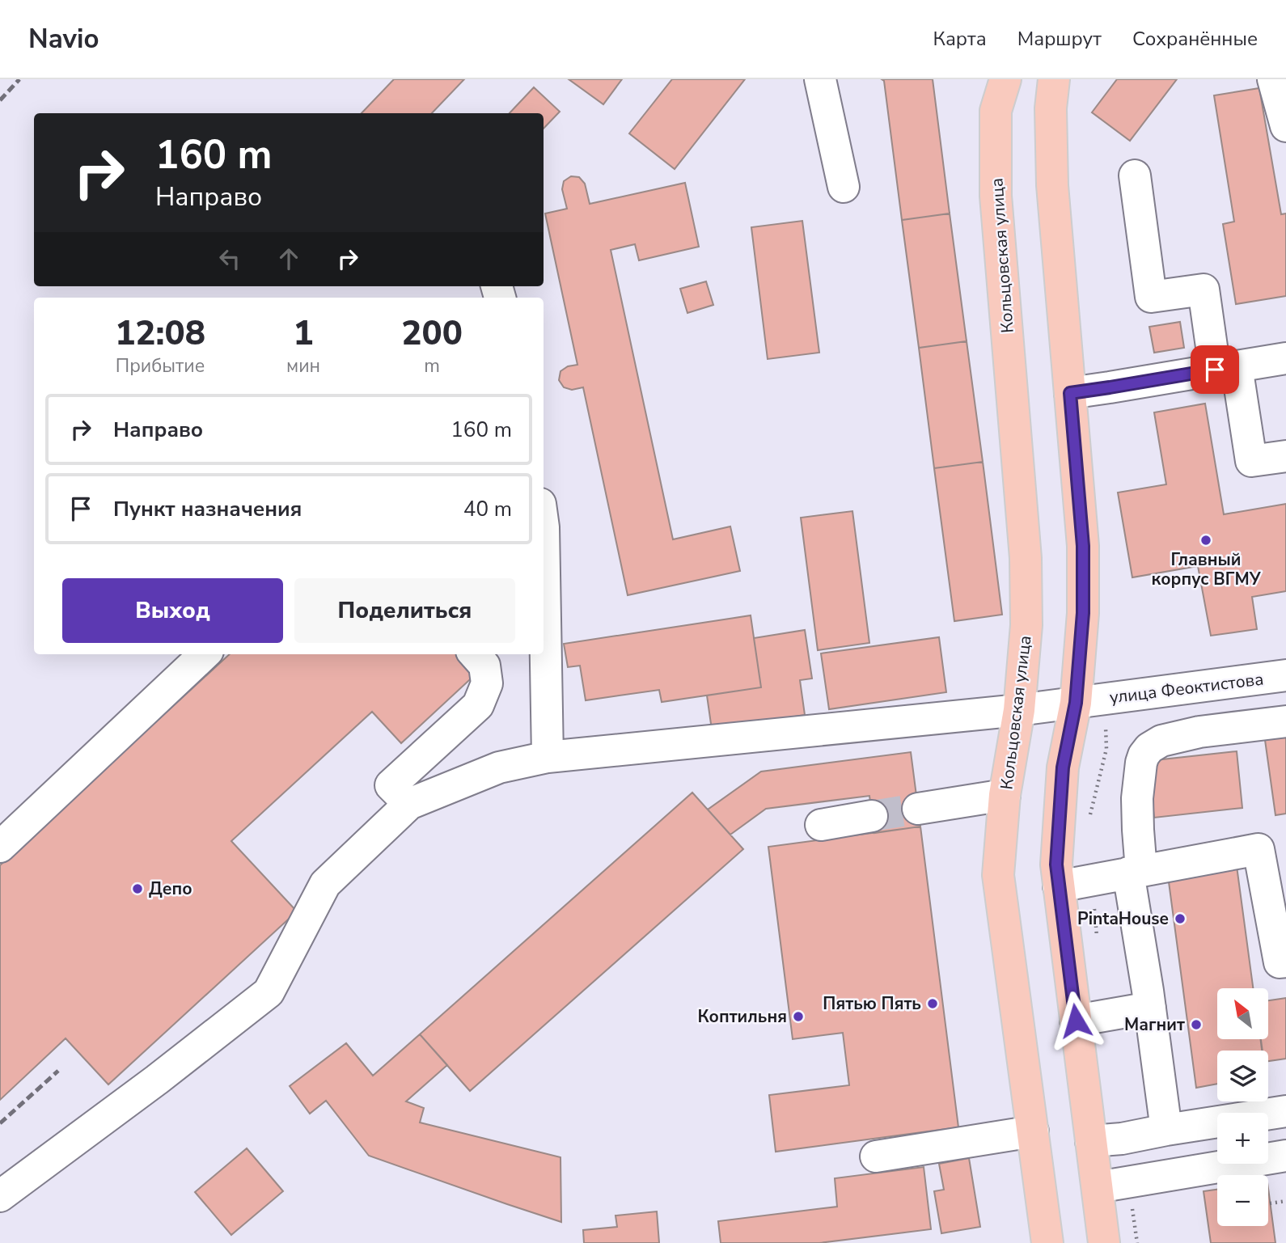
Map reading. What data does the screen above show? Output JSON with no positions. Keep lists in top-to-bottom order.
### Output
{
  "streets": {
    "main road": ["Кольцовская улица"],
    "street": ["улица Феоктистова"]
  },
  "crossings": [
    ["Кольцовская улица", "улица Феоктистова"]
  ],
  "places": [
    "Главный корпус ВГМУ",
    "Депо",
    "PintaHouse",
    "Пятью Пять",
    "Коптильня",
    "Магнит"
  ],
  "north": "top left",
  "page": {
    "header": "Navio",
    "nav": ["Карта", "Маршрут", "Сохранённые"],
    "turn": ["160 m", "Направо"],
    "eta": [
      "12:08",
      "Прибытие",
      "1",
      "мин",
      "200",
      "m"
    ],
    "list": [
      {
        "name": "Направо",
        "value": "160 m"
      },
      {
        "name": "Пункт назначения",
        "value": "40 m"
      }
    ],
    "buttons": ["Выход", "Поделиться"],
    "map_buttons": ["+", "−"]
  }
}
